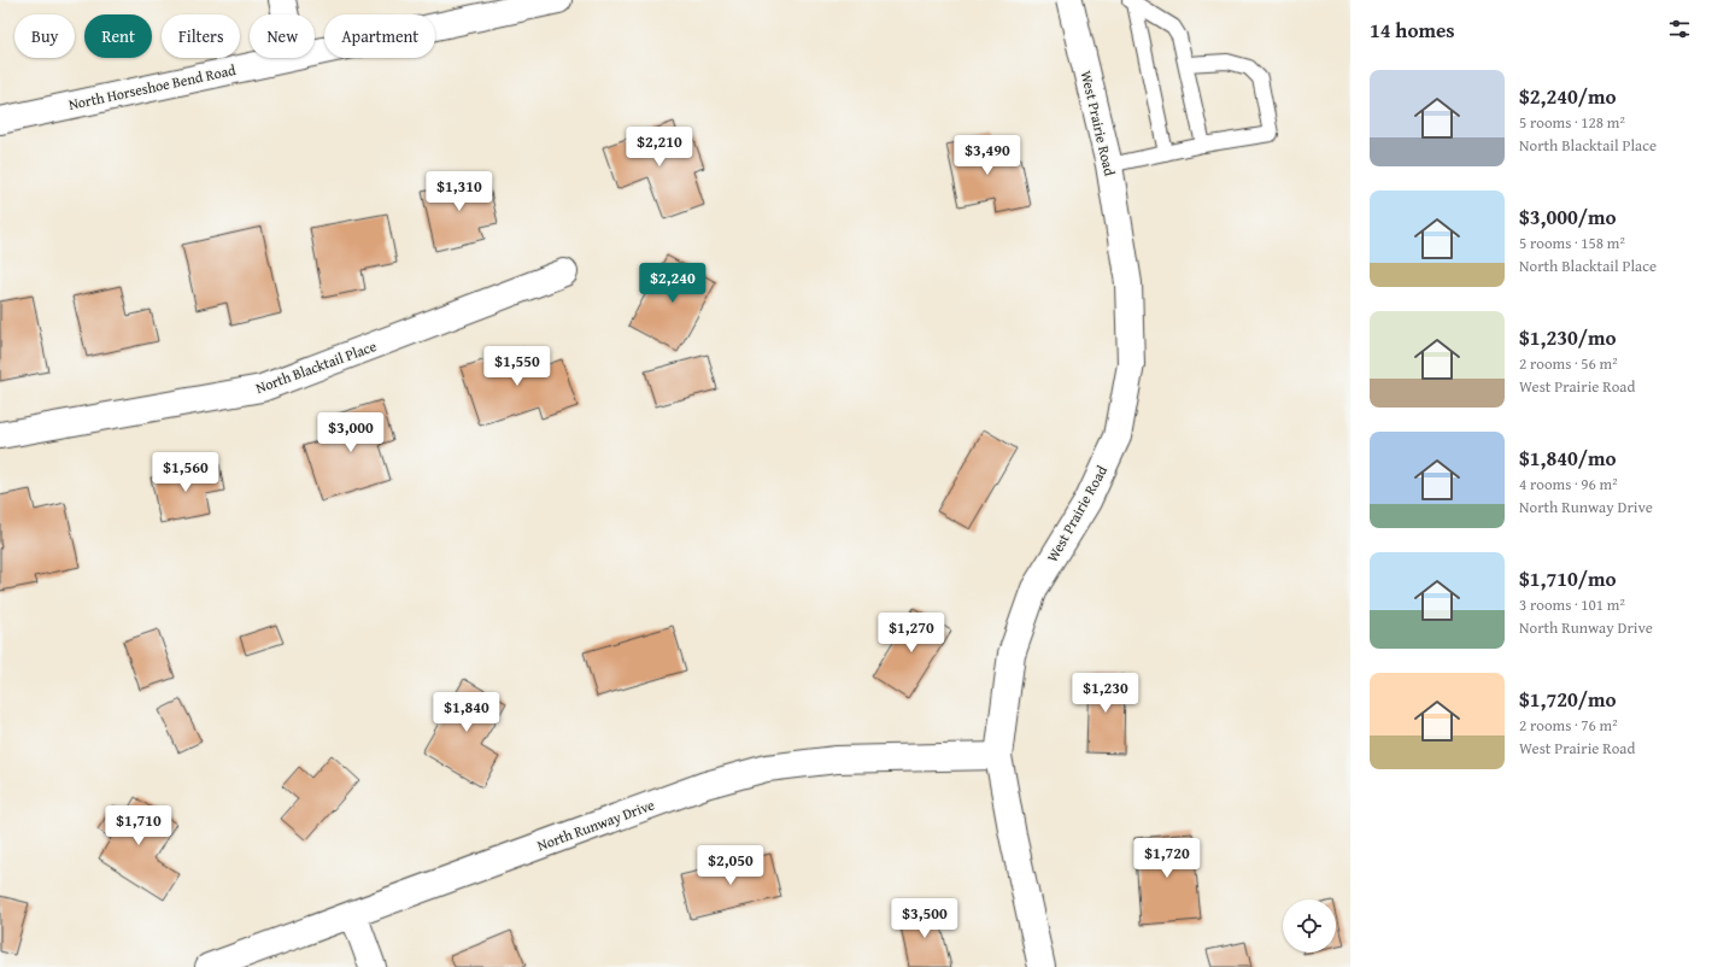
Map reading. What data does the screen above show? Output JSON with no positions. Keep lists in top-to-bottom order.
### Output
{
  "streets": {
    "street": [
      "North Horseshoe Bend Road",
      "West Prairie Road",
      "North Blacktail Place",
      "North Runway Drive"
    ]
  },
  "crossings": [
    ["West Prairie Road", "North Runway Drive"]
  ],
  "page": {
    "heading": "14 homes",
    "chip": [
      "Buy",
      "Rent",
      "Filters",
      "New",
      "Apartment"
    ],
    "list": [
      {
        "name": "$2,240/mo",
        "note": "5 rooms · 128 m² · North Blacktail Place"
      },
      {
        "name": "$3,000/mo",
        "note": "5 rooms · 158 m² · North Blacktail Place"
      },
      {
        "name": "$1,230/mo",
        "note": "2 rooms · 56 m² · West Prairie Road"
      },
      {
        "name": "$1,840/mo",
        "note": "4 rooms · 96 m² · North Runway Drive"
      },
      {
        "name": "$1,710/mo",
        "note": "3 rooms · 101 m² · North Runway Drive"
      },
      {
        "name": "$1,720/mo",
        "note": "2 rooms · 76 m² · West Prairie Road"
      }
    ],
    "price": [
      "$2,210",
      "$3,490",
      "$1,310",
      "$2,240",
      "$1,550",
      "$3,000",
      "$1,560",
      "$1,270",
      "$1,230",
      "$1,840",
      "$1,710",
      "$1,720",
      "$2,050",
      "$3,500"
    ]
  }
}
